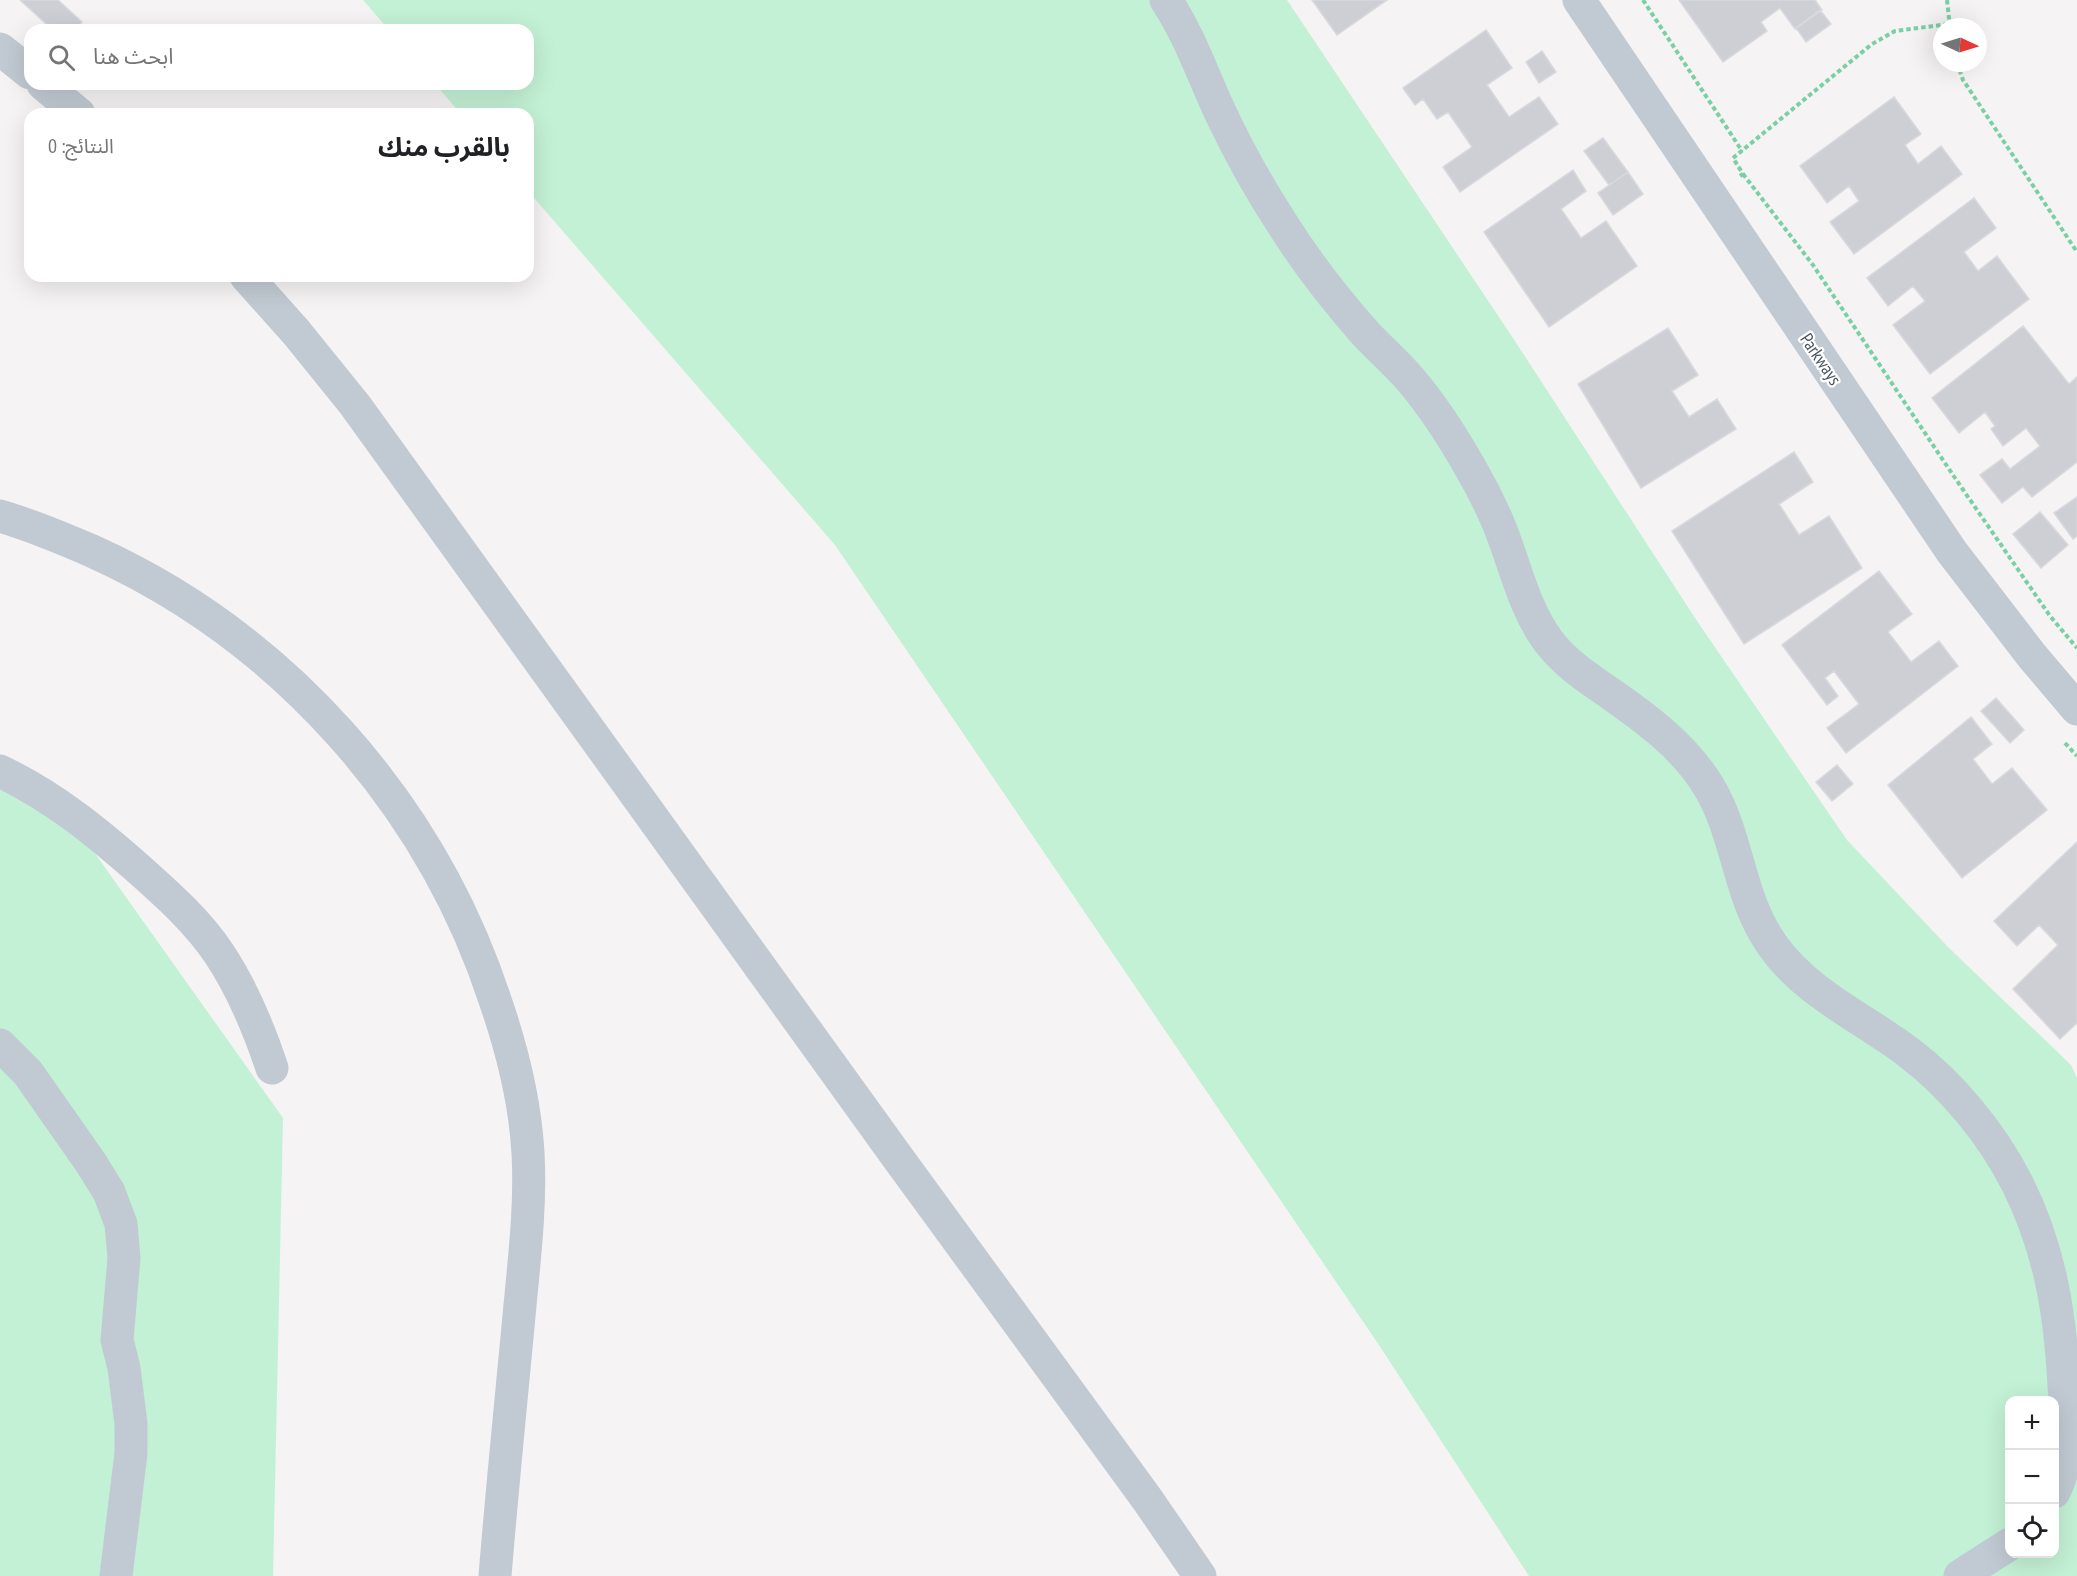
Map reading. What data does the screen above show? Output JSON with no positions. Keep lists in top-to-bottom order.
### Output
{
  "streets": {
    "street": ["Parkways"]
  },
  "north": "right",
  "page": {
    "search": "ابحث هنا",
    "heading": ["بالقرب منك", "النتائج: 0"],
    "map_buttons": ["+", "−"]
  }
}
